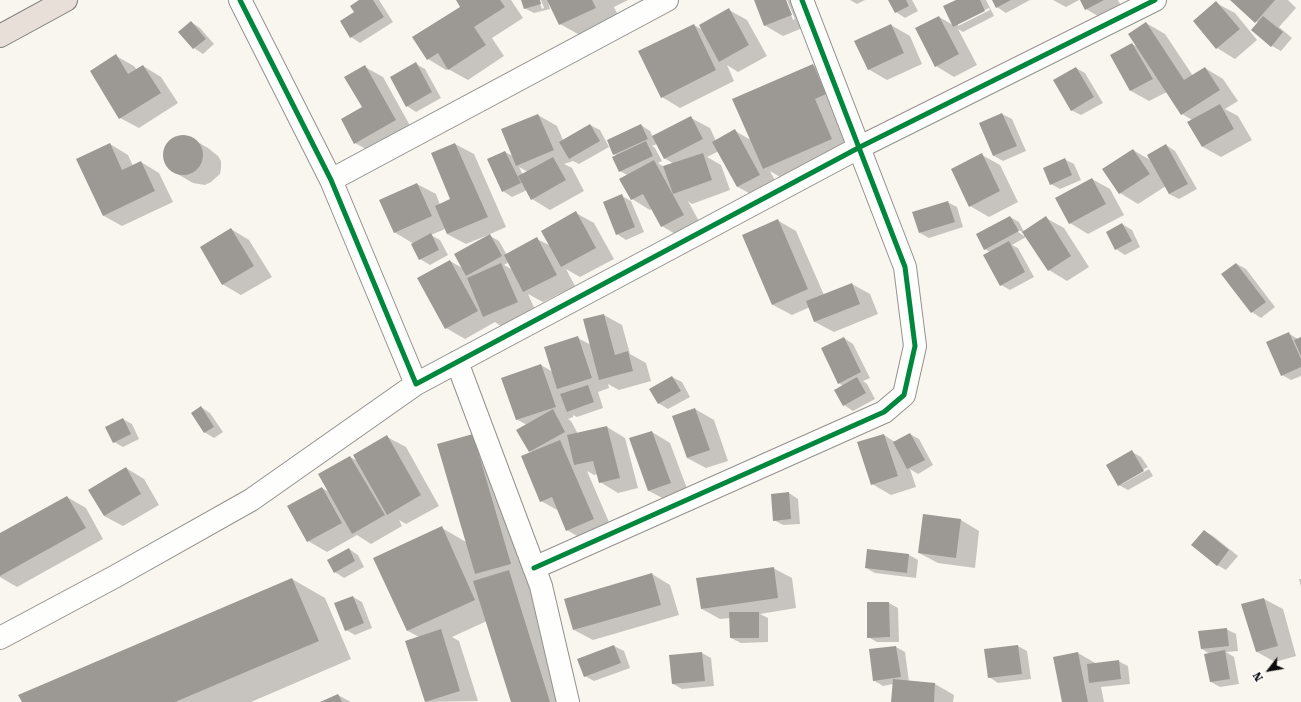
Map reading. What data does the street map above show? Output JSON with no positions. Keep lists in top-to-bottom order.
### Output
{
  "north": "bottom left"
}
